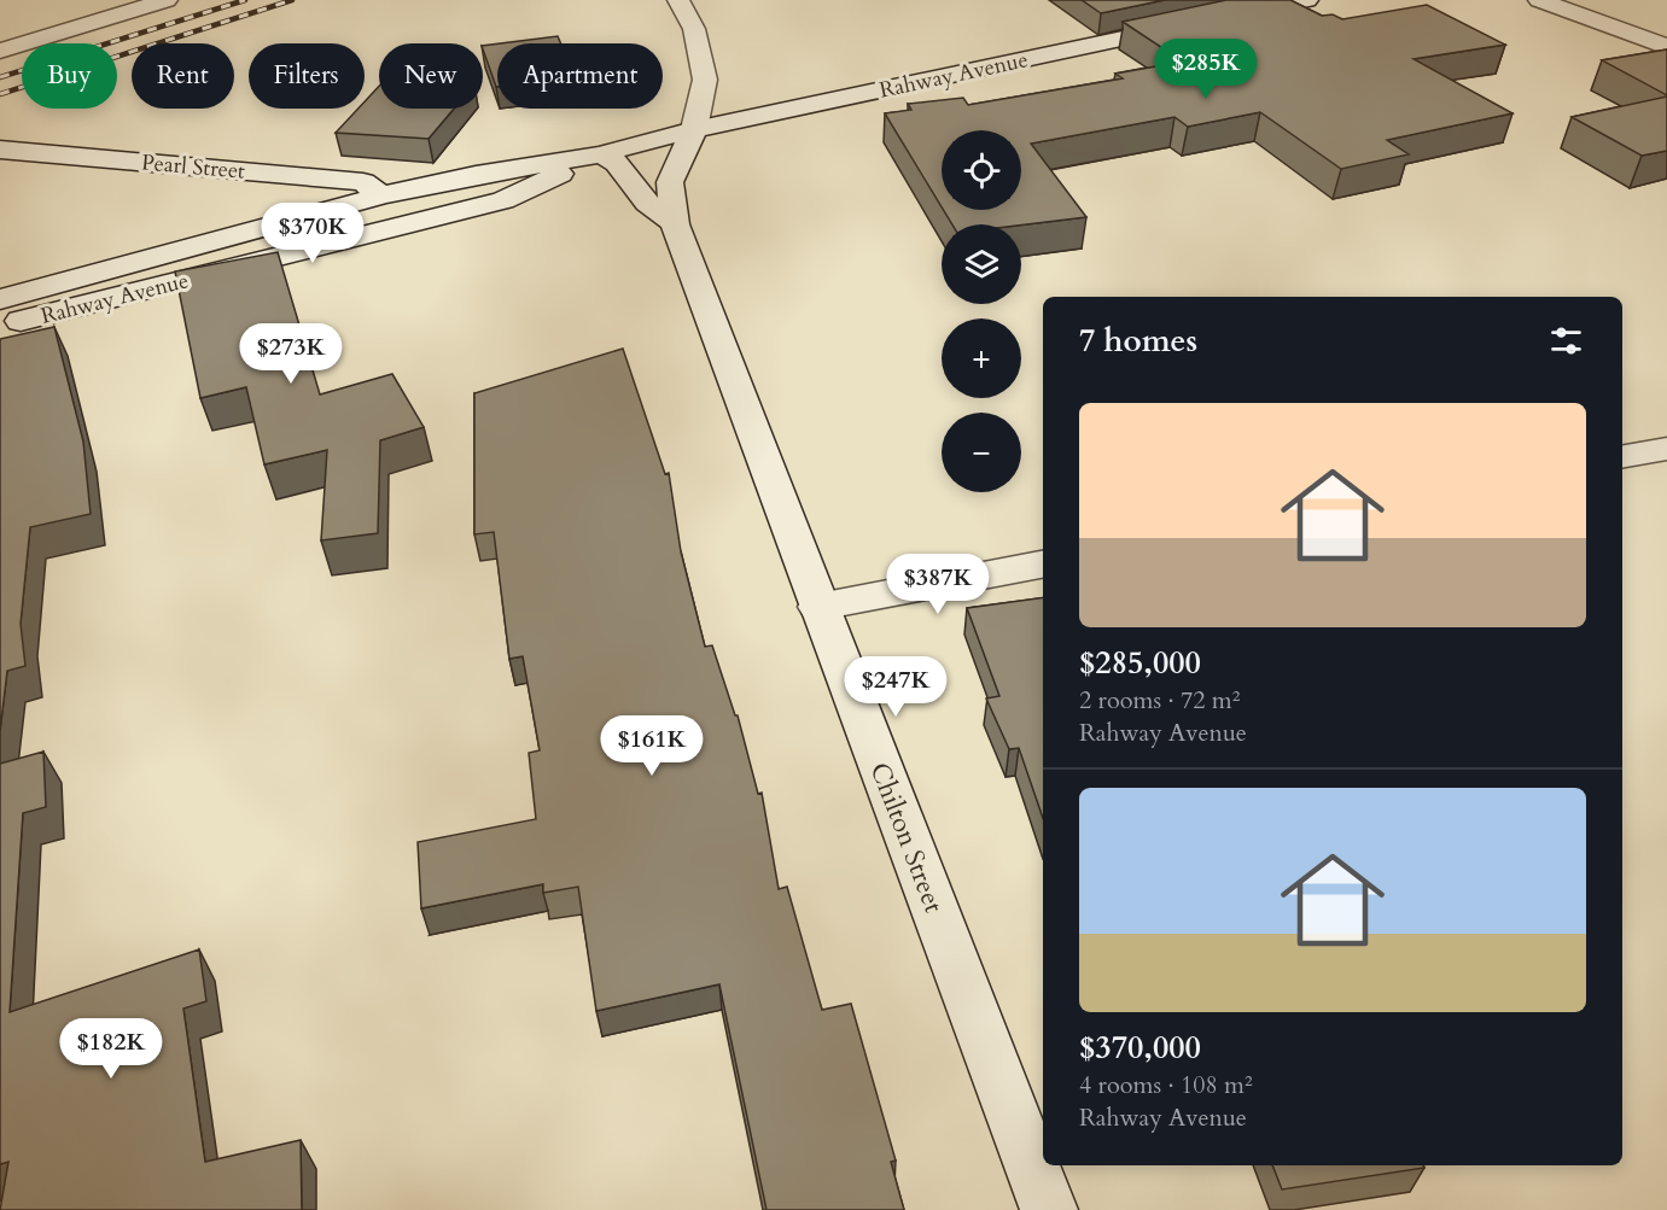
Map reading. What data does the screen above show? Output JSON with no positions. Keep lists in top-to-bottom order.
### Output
{
  "streets": {
    "main road": ["Rahway Avenue", "Pearl Street", "Chilton Street"]
  },
  "crossings": [
    ["Rahway Avenue", "Pearl Street"],
    ["Rahway Avenue", "Chilton Street"]
  ],
  "page": {
    "price": [
      "$285K",
      "$370K",
      "$273K",
      "$387K",
      "$247K",
      "$161K",
      "$182K"
    ],
    "chip": [
      "Buy",
      "Rent",
      "Filters",
      "New",
      "Apartment"
    ],
    "map_buttons": ["+", "−"],
    "heading": "7 homes",
    "list": [
      {
        "name": "$285,000",
        "note": "2 rooms · 72 m² · Rahway Avenue"
      },
      {
        "name": "$370,000",
        "note": "4 rooms · 108 m² · Rahway Avenue"
      }
    ]
  }
}
